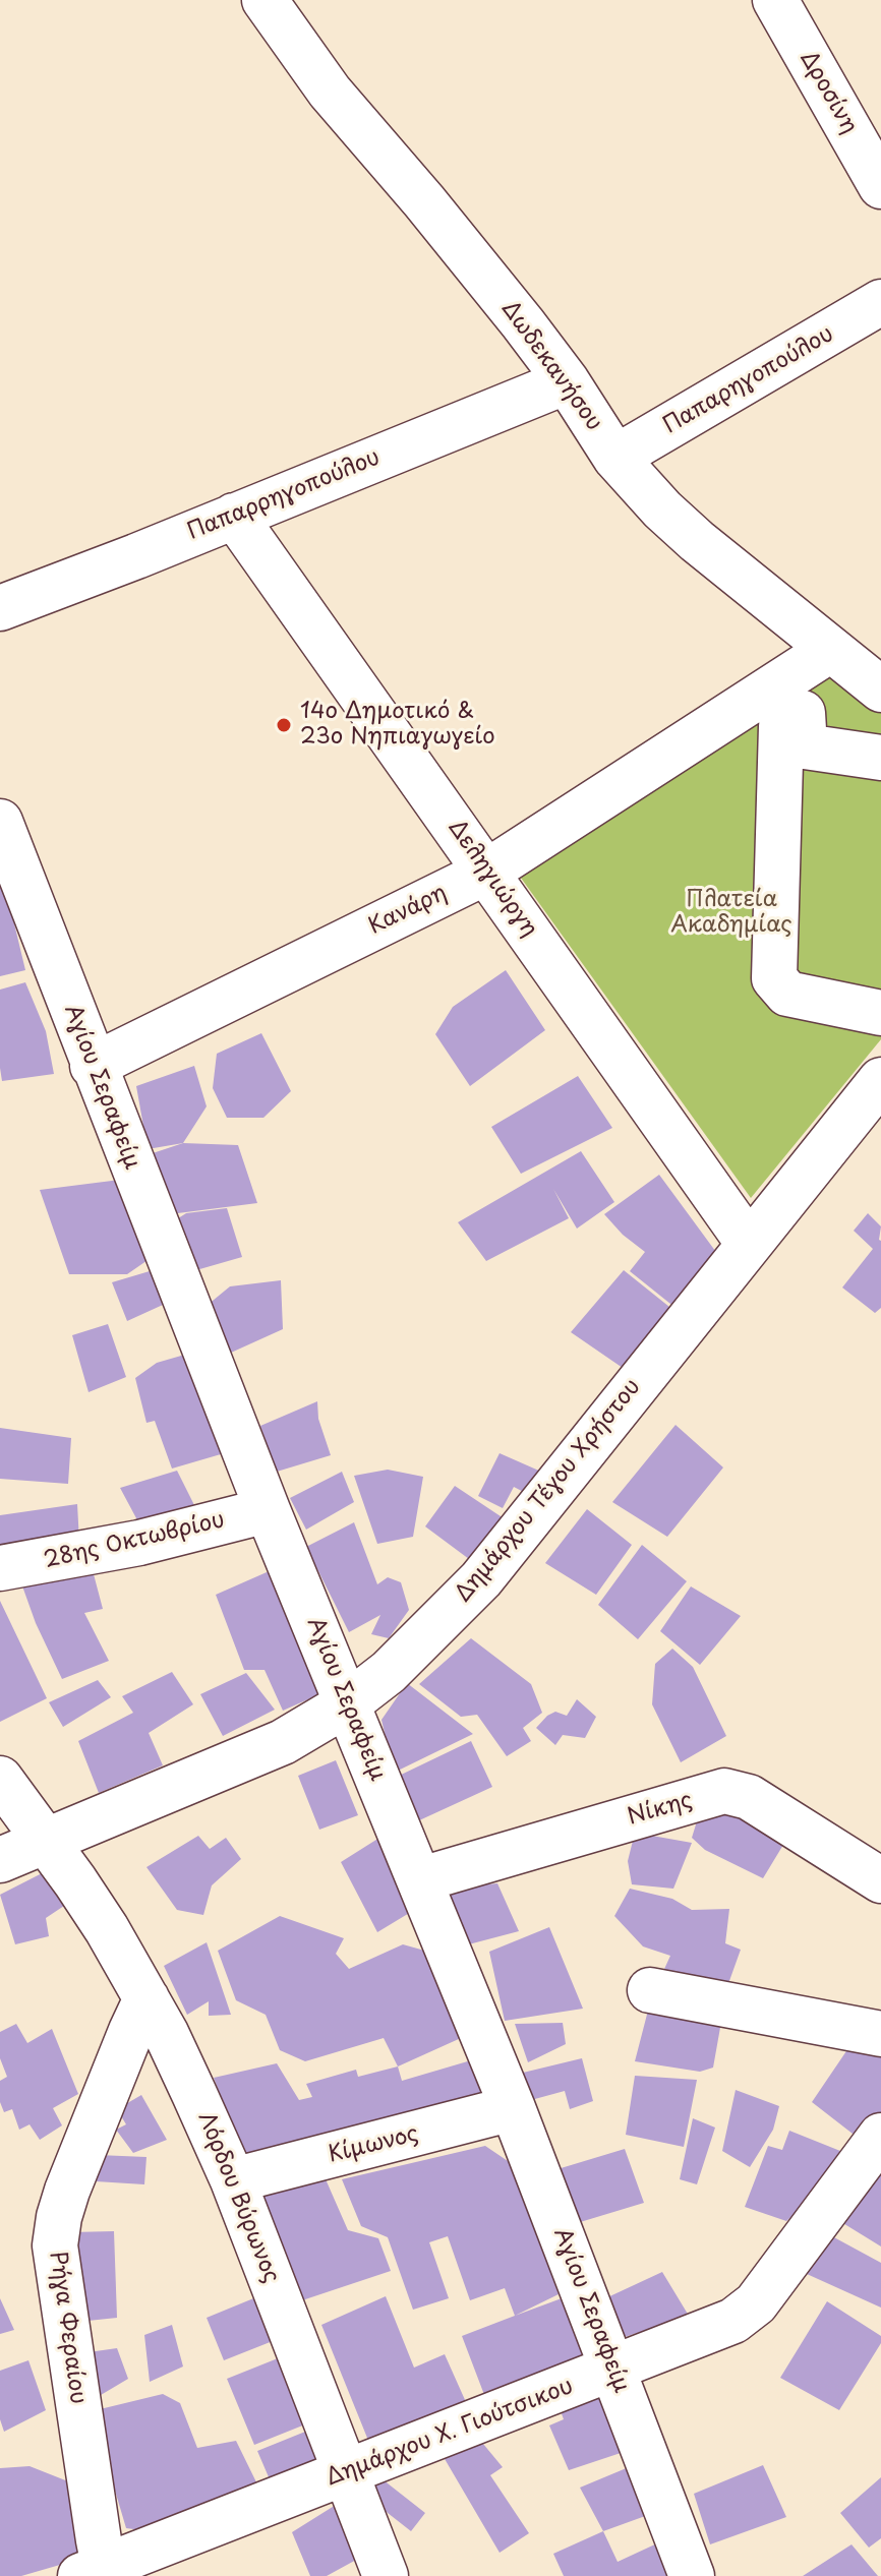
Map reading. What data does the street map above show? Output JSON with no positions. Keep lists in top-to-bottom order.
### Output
{
  "streets": {
    "street": [
      "Δροσίνη",
      "Δωδεκανήσου",
      "Παπαρηγοπούλου",
      "Παπαρρηγοπούλου",
      "Δεληγιώργη",
      "Κανάρη",
      "Αγίου Σεραφείμ",
      "Δημάρχου Τέγου Χρήστου",
      "28ης Οκτωβρίου",
      "Νίκης",
      "Κίμωνος",
      "Λόρδου Βύρωνος",
      "Ρήγα Φεραίου",
      "Δημάρχου Χ. Γιούτσικου"
    ]
  },
  "crossings": [
    ["Δωδεκανήσου", "Παπαρηγοπούλου"],
    ["Δωδεκανήσου", "Παπαρρηγοπούλου"],
    ["Δωδεκανήσου", "Κανάρη"],
    ["Παπαρρηγοπούλου", "Δεληγιώργη"],
    ["Δεληγιώργη", "Κανάρη"],
    ["Δεληγιώργη", "Δημάρχου Τέγου Χρήστου"],
    ["Κανάρη", "Αγίου Σεραφείμ"],
    ["Αγίου Σεραφείμ", "Δημάρχου Τέγου Χρήστου"],
    ["Αγίου Σεραφείμ", "28ης Οκτωβρίου"],
    ["Αγίου Σεραφείμ", "Νίκης"],
    ["Αγίου Σεραφείμ", "Κίμωνος"],
    ["Αγίου Σεραφείμ", "Δημάρχου Χ. Γιούτσικου"],
    ["Δημάρχου Τέγου Χρήστου", "Λόρδου Βύρωνος"],
    ["Κίμωνος", "Λόρδου Βύρωνος"],
    ["Λόρδου Βύρωνος", "Ρήγα Φεραίου"],
    ["Λόρδου Βύρωνος", "Δημάρχου Χ. Γιούτσικου"],
    ["Ρήγα Φεραίου", "Δημάρχου Χ. Γιούτσικου"]
  ],
  "parks": ["Πλατεία Ακαδημίας"],
  "places": ["14ο Δημοτικό & 23ο Νηπιαγωγείο"]
}
